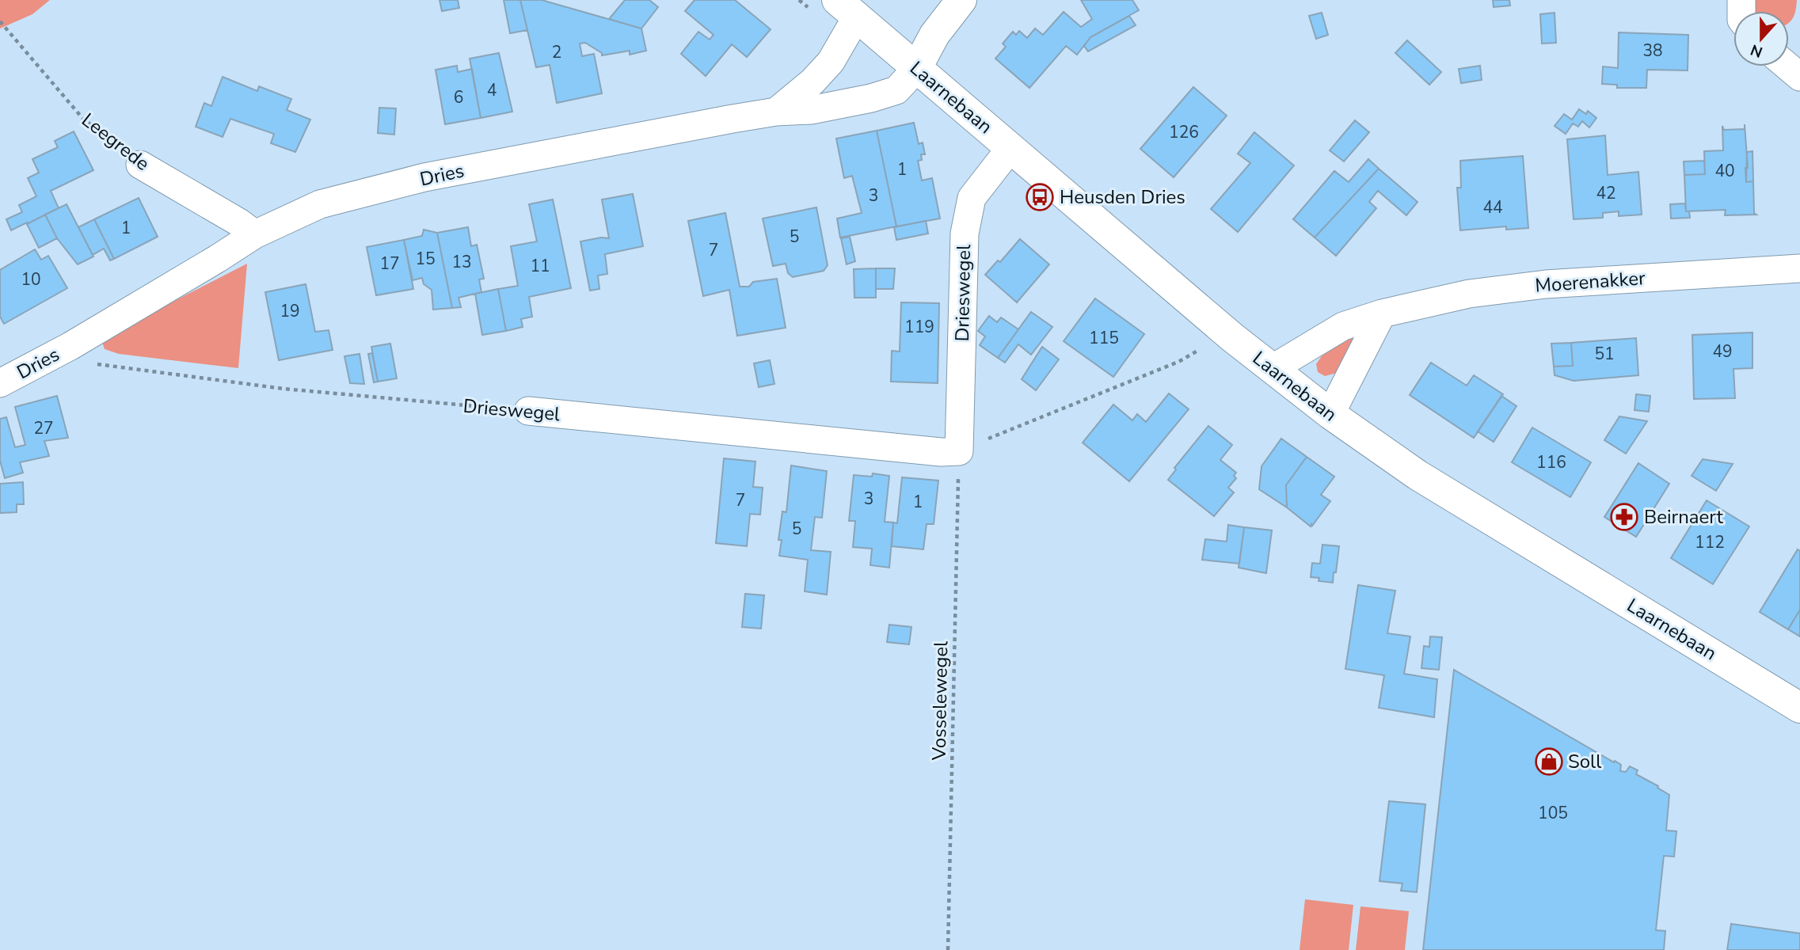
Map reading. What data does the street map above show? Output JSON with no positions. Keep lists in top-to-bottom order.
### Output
{
  "streets": {
    "street": [
      "Laarnebaan",
      "Leegrede",
      "Dries",
      "Moerenakker",
      "Drieswegel"
    ],
    "path": ["Vosselewegel"]
  },
  "crossings": [
    ["Laarnebaan", "Dries"],
    ["Laarnebaan", "Moerenakker"],
    ["Laarnebaan", "Drieswegel"],
    ["Leegrede", "Dries"],
    ["Dries", "Drieswegel"],
    ["Drieswegel", "Vosselewegel"]
  ],
  "places": {
    "bus stop": ["Heusden Dries"],
    "pharmacy": ["Beirnaert"],
    "shop": ["Soll"]
  },
  "house_numbers": [
    "38",
    "2",
    "4",
    "6",
    "126",
    "1",
    "40",
    "42",
    "3",
    "44",
    "1",
    "5",
    "7",
    "15",
    "13",
    "17",
    "11",
    "10",
    "19",
    "119",
    "115",
    "49",
    "51",
    "27",
    "116",
    "3",
    "7",
    "1",
    "5",
    "112",
    "105"
  ],
  "north": "bottom"
}
